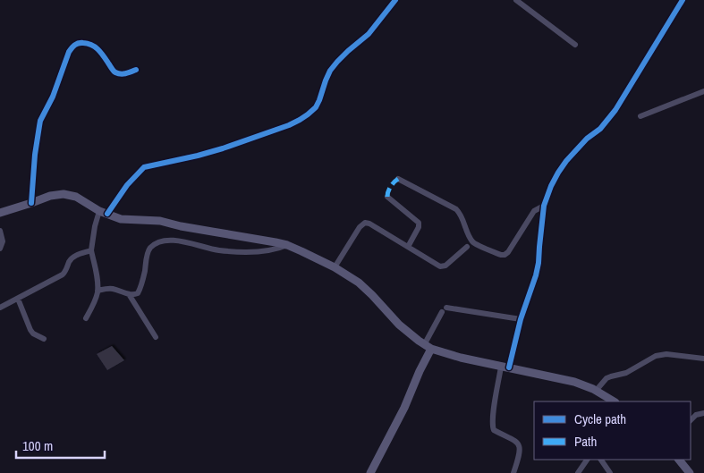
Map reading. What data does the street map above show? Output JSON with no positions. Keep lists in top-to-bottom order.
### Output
{
  "legend": ["Cycle path", "Path"],
  "scale_bar": "100 m"
}
